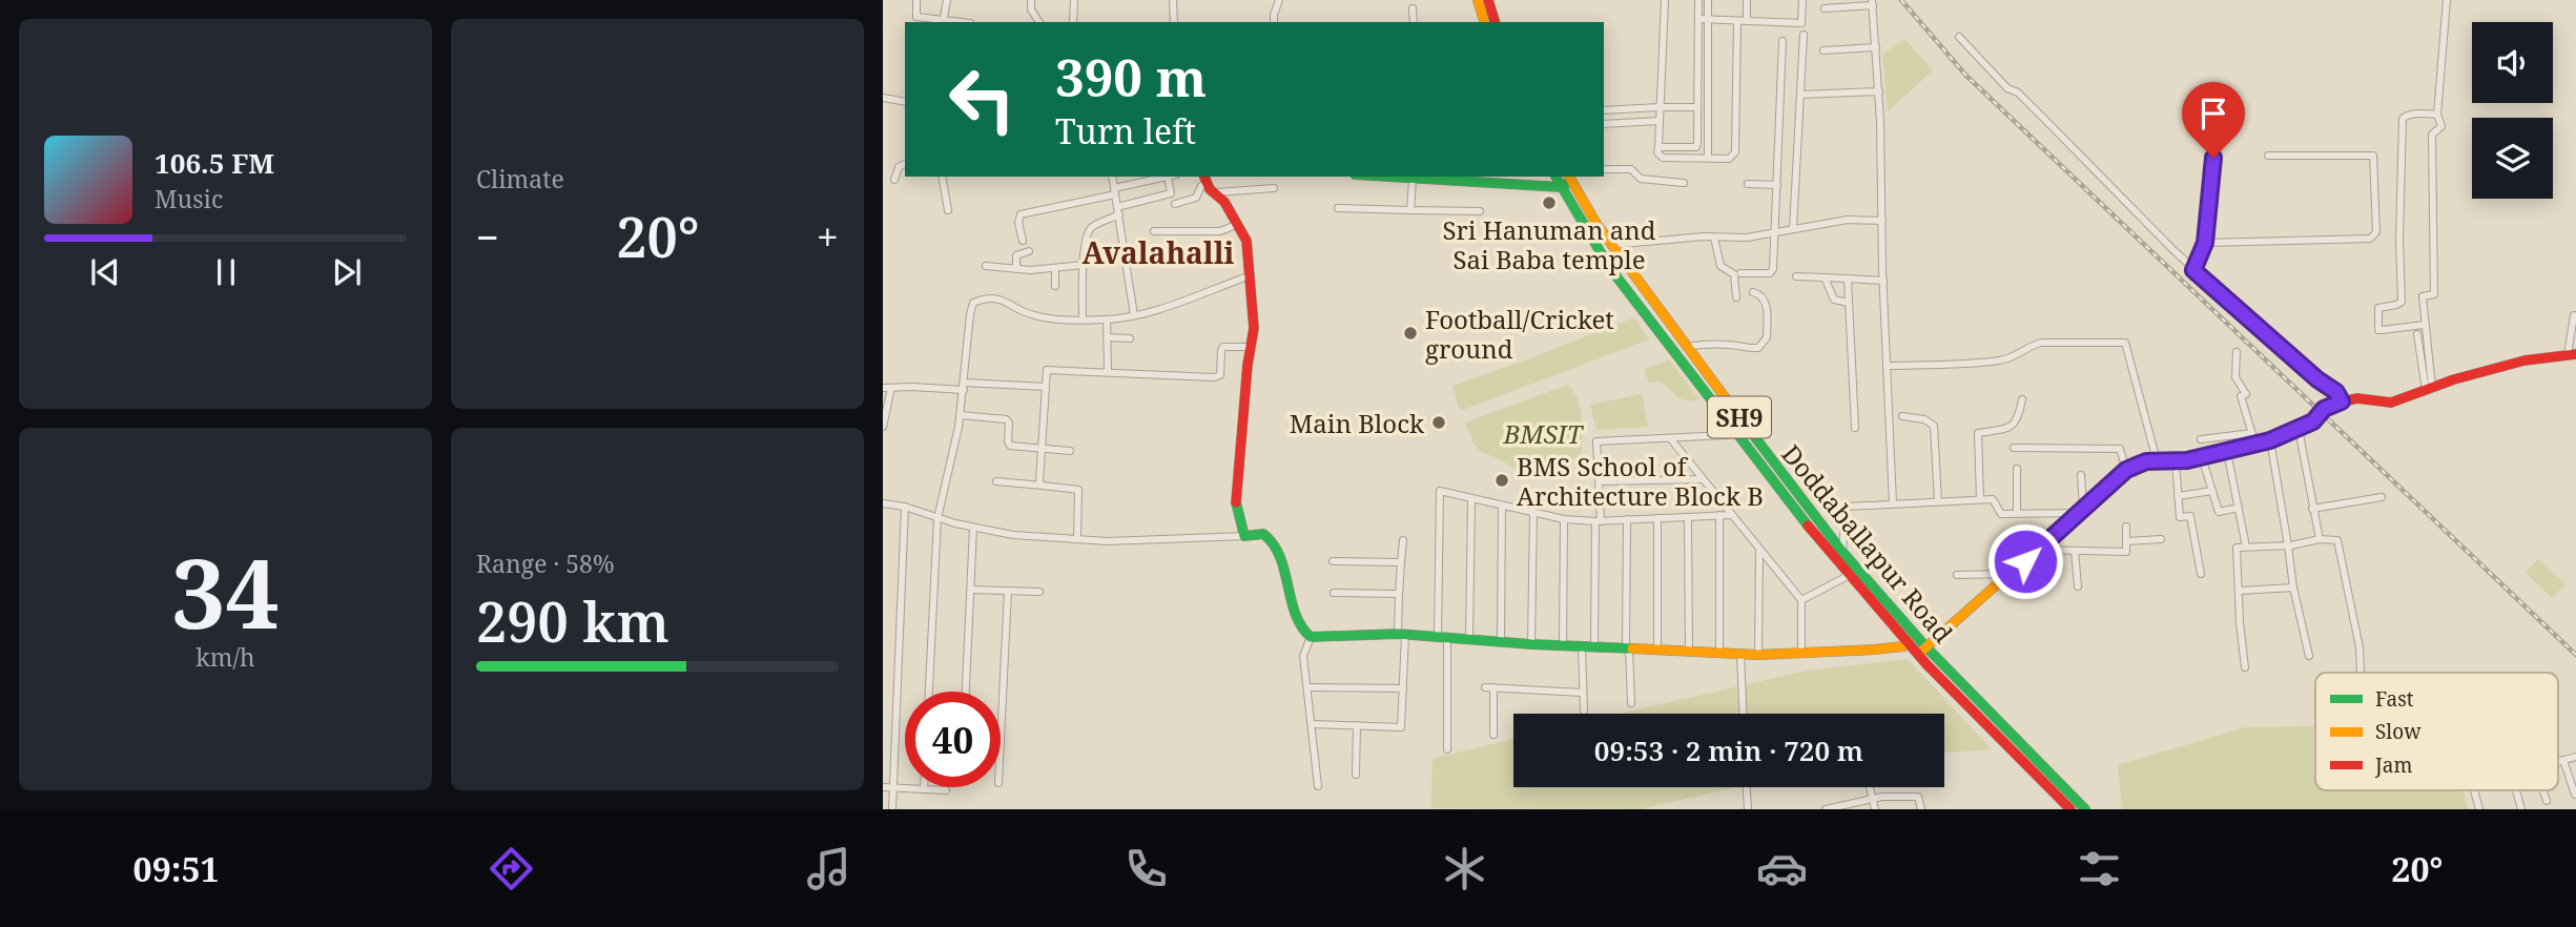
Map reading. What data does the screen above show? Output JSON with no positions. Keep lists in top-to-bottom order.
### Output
{
  "streets": {
    "street": ["SH9", "Doddaballapur Road"]
  },
  "districts": ["Avalahalli"],
  "parks": ["BMSIT"],
  "places": [
    "Sri Hanuman and Sai Baba temple",
    "Football/Cricket ground",
    "Main Block",
    "BMS School of Architecture Block B"
  ],
  "legend": ["Fast", "Slow", "Jam"],
  "page": {
    "tile": [
      "Climate",
      ["34", "km/h"],
      ["Range · 58%", "290 km"]
    ],
    "turn": ["390 m", "Turn left"],
    "song": ["106.5 FM", "Music"],
    "heat": ["−", "20°", "+"],
    "limit": "40",
    "trip": "09:53 · 2 min · 720 m",
    "tabs": ["09:51", "20°"]
  }
}
